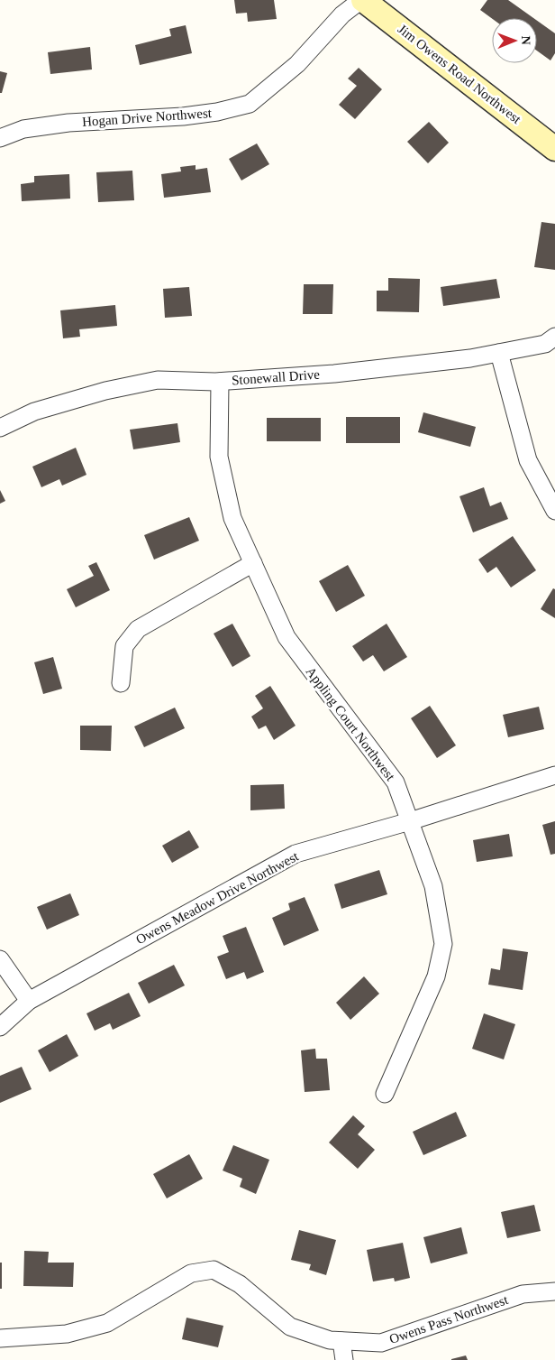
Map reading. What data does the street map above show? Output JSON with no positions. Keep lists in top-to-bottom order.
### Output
{
  "streets": {
    "street": [
      "Jim Owens Road Northwest",
      "Hogan Drive Northwest",
      "Stonewall Drive",
      "Appling Court Northwest",
      "Owens Meadow Drive Northwest",
      "Owens Pass Northwest"
    ]
  },
  "crossings": [
    ["Jim Owens Road Northwest", "Hogan Drive Northwest"],
    ["Stonewall Drive", "Appling Court Northwest"],
    ["Appling Court Northwest", "Owens Meadow Drive Northwest"]
  ],
  "north": "right"
}
